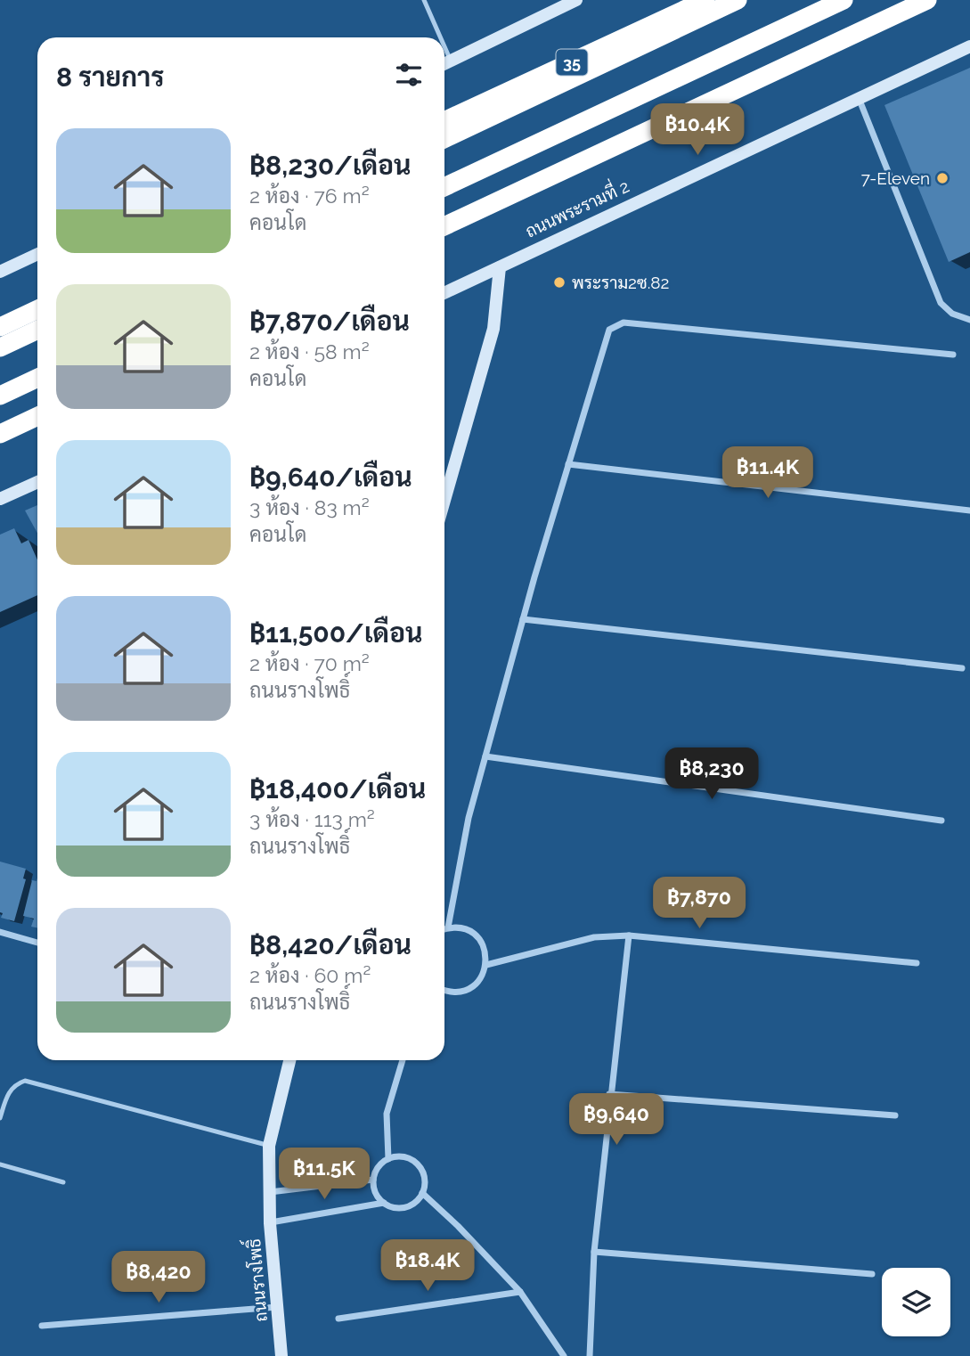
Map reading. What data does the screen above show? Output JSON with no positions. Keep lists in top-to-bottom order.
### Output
{
  "streets": {
    "highway": ["35"],
    "main road": ["ถนนพระรามที่ 2", "ถนนรางโพธิ์"]
  },
  "places": ["7-Eleven", "พระราม2ซ.82"],
  "page": {
    "heading": "8 รายการ",
    "price": [
      "฿10.4K",
      "฿11.4K",
      "฿8,230",
      "฿7,870",
      "฿9,640",
      "฿11.5K",
      "฿18.4K",
      "฿8,420"
    ],
    "list": [
      {
        "name": "฿8,230/เดือน",
        "note": "2 ห้อง · 76 m² · คอนโด"
      },
      {
        "name": "฿7,870/เดือน",
        "note": "2 ห้อง · 58 m² · คอนโด"
      },
      {
        "name": "฿9,640/เดือน",
        "note": "3 ห้อง · 83 m² · คอนโด"
      },
      {
        "name": "฿11,500/เดือน",
        "note": "2 ห้อง · 70 m² · ถนนรางโพธิ์"
      },
      {
        "name": "฿18,400/เดือน",
        "note": "3 ห้อง · 113 m² · ถนนรางโพธิ์"
      },
      {
        "name": "฿8,420/เดือน",
        "note": "2 ห้อง · 60 m² · ถนนรางโพธิ์"
      }
    ]
  }
}
